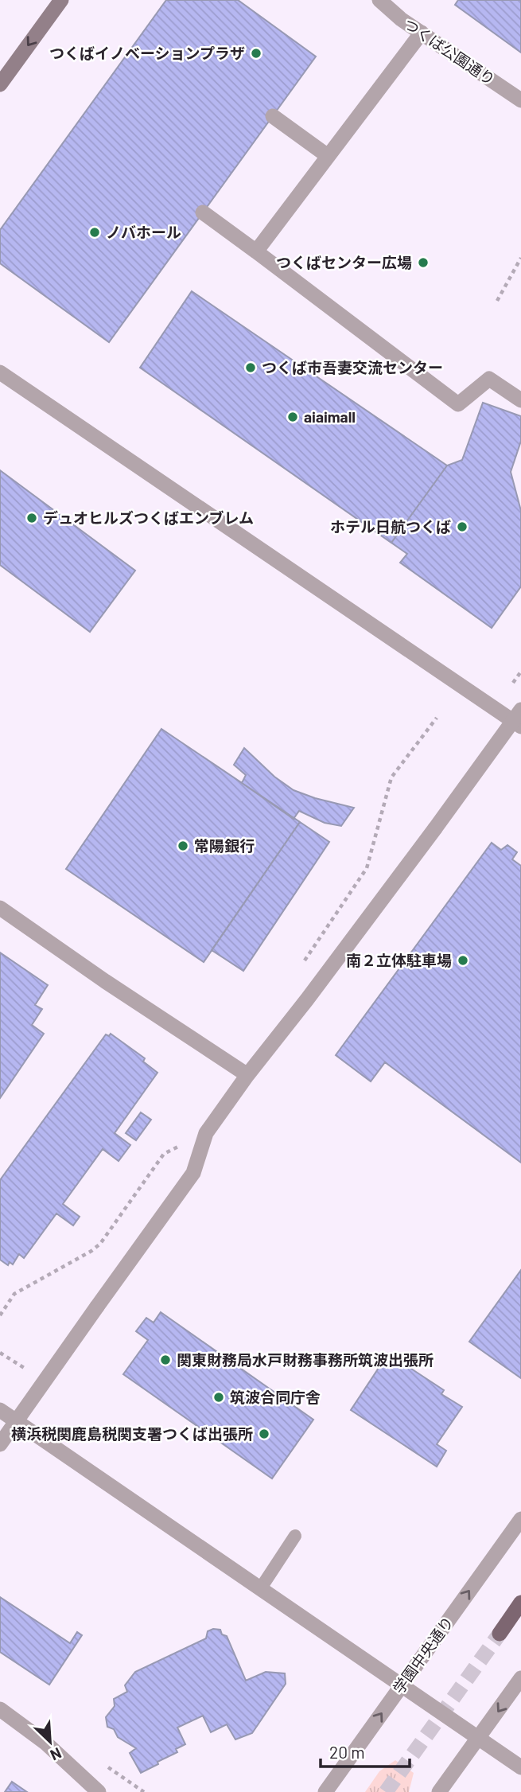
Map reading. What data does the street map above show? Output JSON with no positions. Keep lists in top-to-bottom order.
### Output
{
  "streets": {
    "street": ["つくば公園通り", "学園中央通り"]
  },
  "places": [
    "つくばイノベーションプラザ",
    "ノバホール",
    "つくばセンター広場",
    "つくば市吾妻交流センター",
    "aiaimall",
    "デュオヒルズつくばエンブレム",
    "ホテル日航つくば",
    "常陽銀行",
    "南２立体駐車場",
    "関東財務局水戸財務事務所筑波出張所",
    "筑波合同庁舎",
    "横浜税関鹿島税関支署つくば出張所"
  ],
  "scale_bar": "20 m",
  "north": "bottom right"
}
